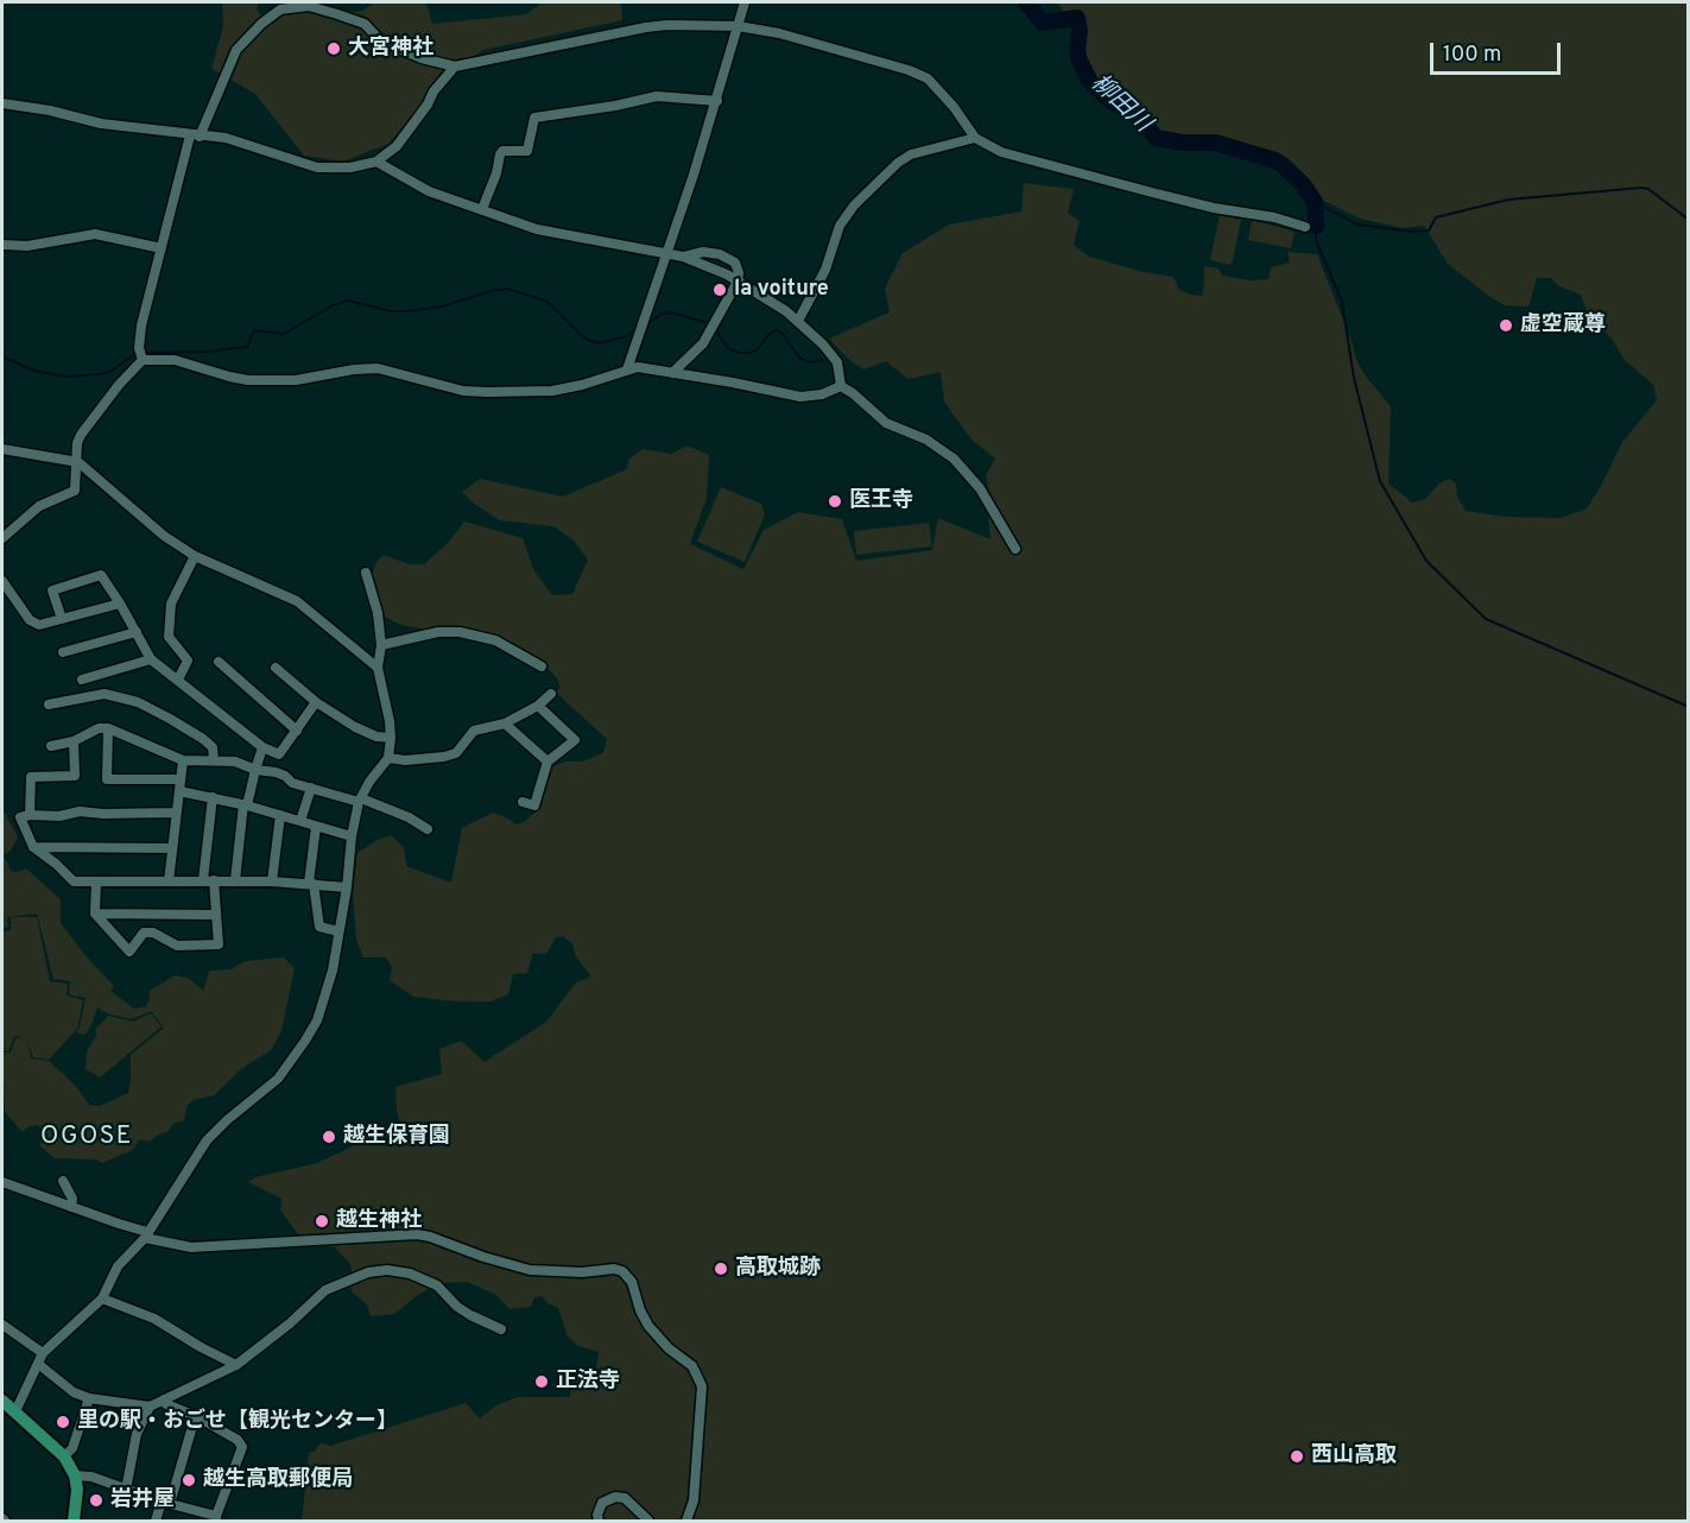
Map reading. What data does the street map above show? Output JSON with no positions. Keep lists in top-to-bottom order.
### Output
{
  "districts": ["OGOSE"],
  "water": ["柳田川"],
  "places": [
    "大宮神社",
    "la voiture",
    "虚空蔵尊",
    "医王寺",
    "越生保育園",
    "越生神社",
    "高取城跡",
    "正法寺",
    "里の駅・おごせ【観光センター】",
    "西山高取",
    "越生高取郵便局",
    "岩井屋"
  ],
  "scale_bar": "100 m"
}
